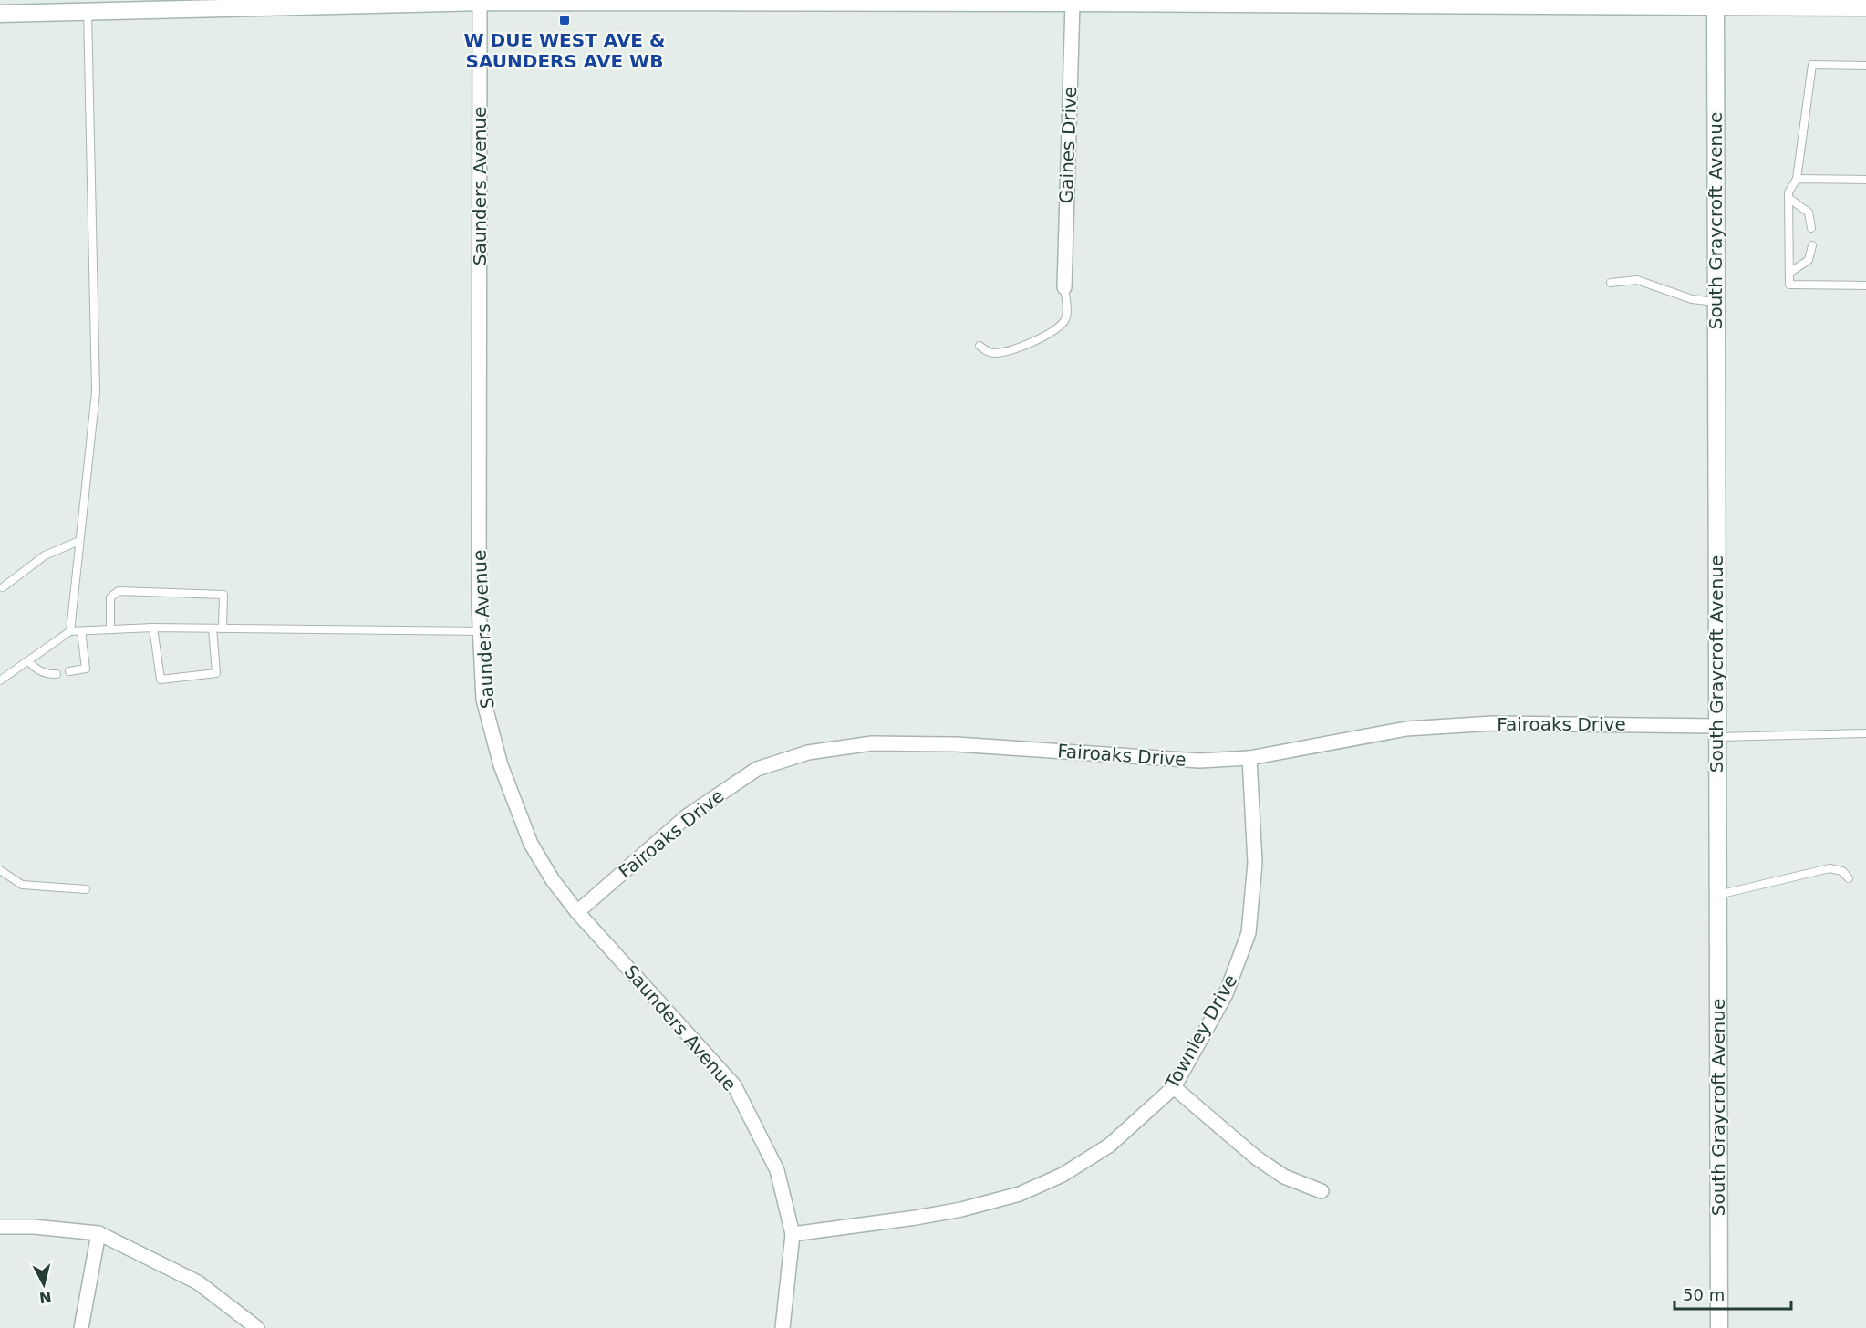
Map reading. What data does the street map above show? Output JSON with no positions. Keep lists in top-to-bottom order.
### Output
{
  "streets": {
    "main road": ["South Graycroft Avenue"],
    "street": [
      "Gaines Drive",
      "Saunders Avenue",
      "Fairoaks Drive",
      "Townley Drive"
    ]
  },
  "crossings": [
    ["Saunders Avenue", "Fairoaks Drive"],
    ["Saunders Avenue", "Townley Drive"],
    ["South Graycroft Avenue", "Fairoaks Drive"],
    ["Fairoaks Drive", "Townley Drive"]
  ],
  "places": {
    "transit": ["W DUE WEST AVE & SAUNDERS AVE WB"]
  },
  "scale_bar": "50 m",
  "north": "bottom"
}
